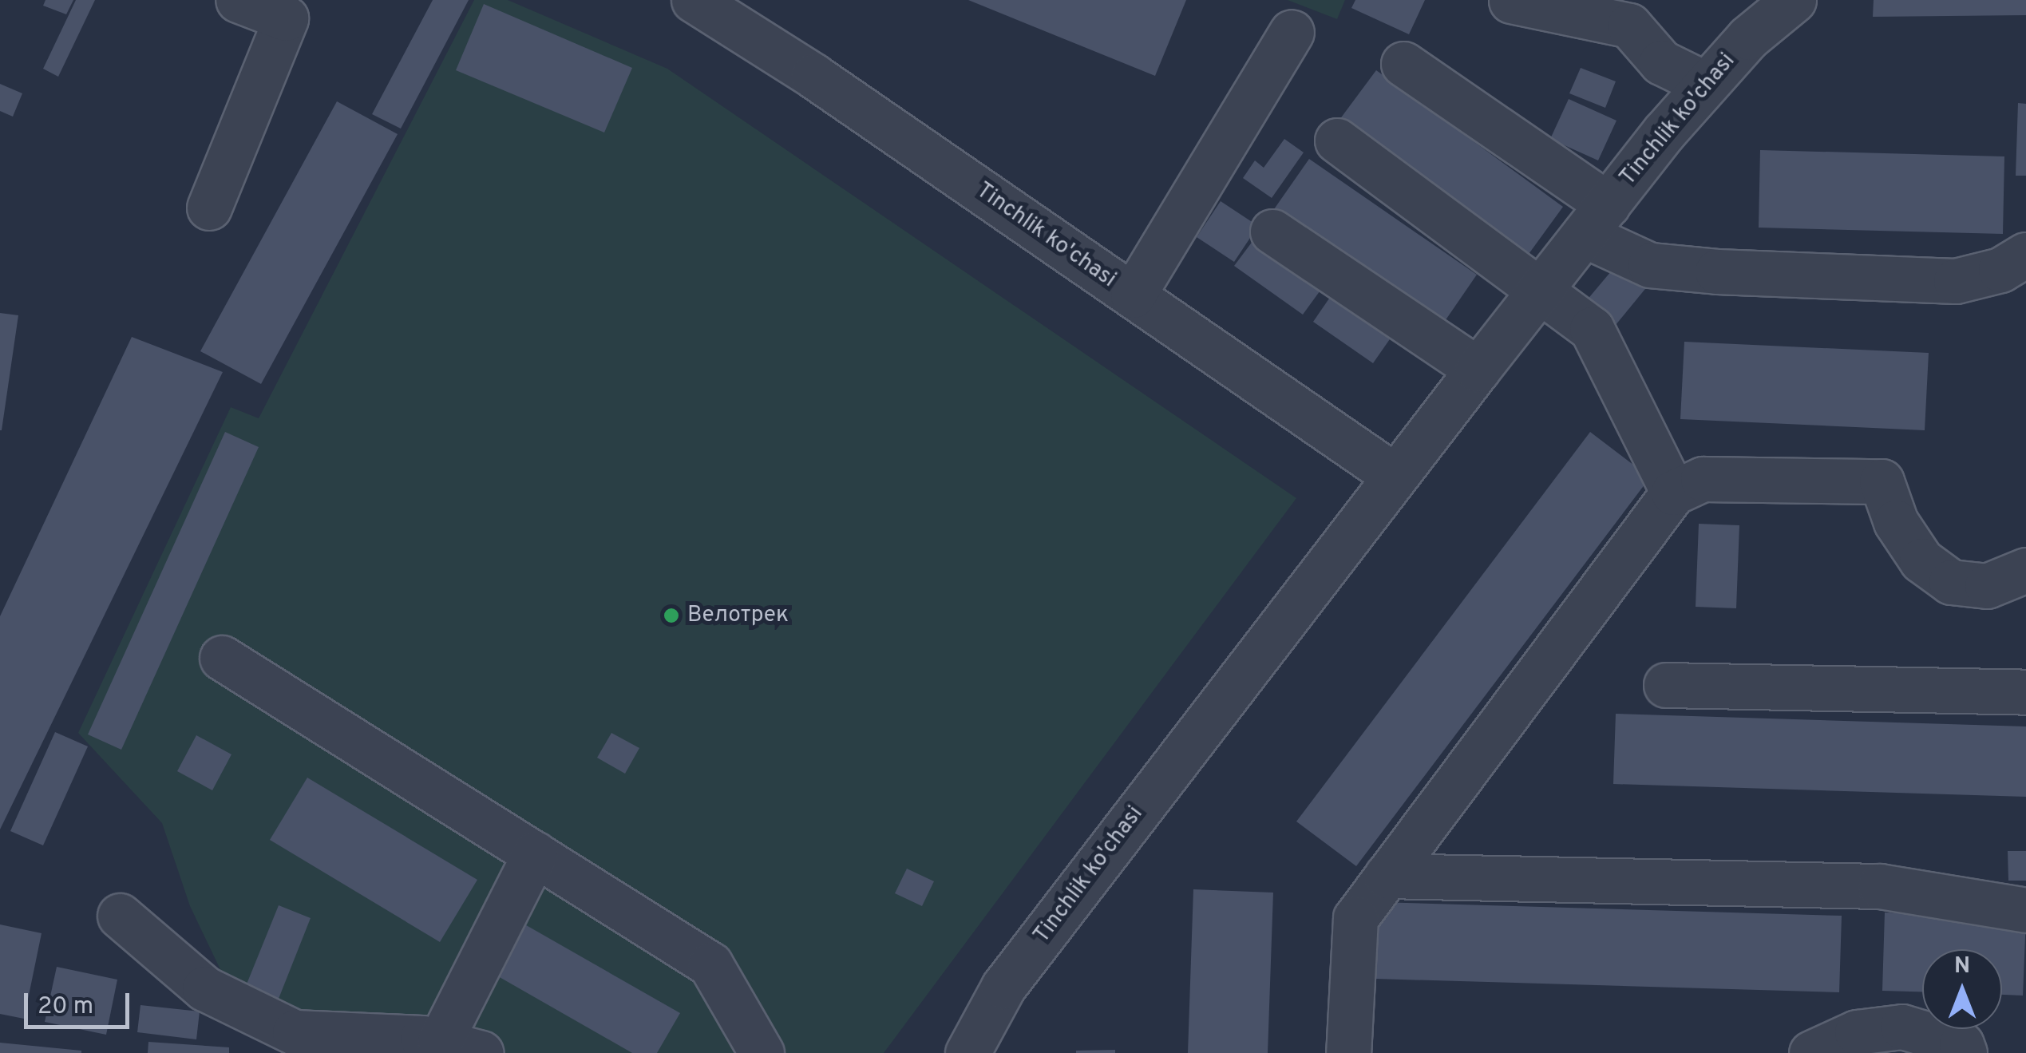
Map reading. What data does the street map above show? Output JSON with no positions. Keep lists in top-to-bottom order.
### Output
{
  "streets": {
    "street": ["Tinchlik ko'chasi"]
  },
  "places": ["Велотрек"],
  "scale_bar": "20 m",
  "north": "top"
}
